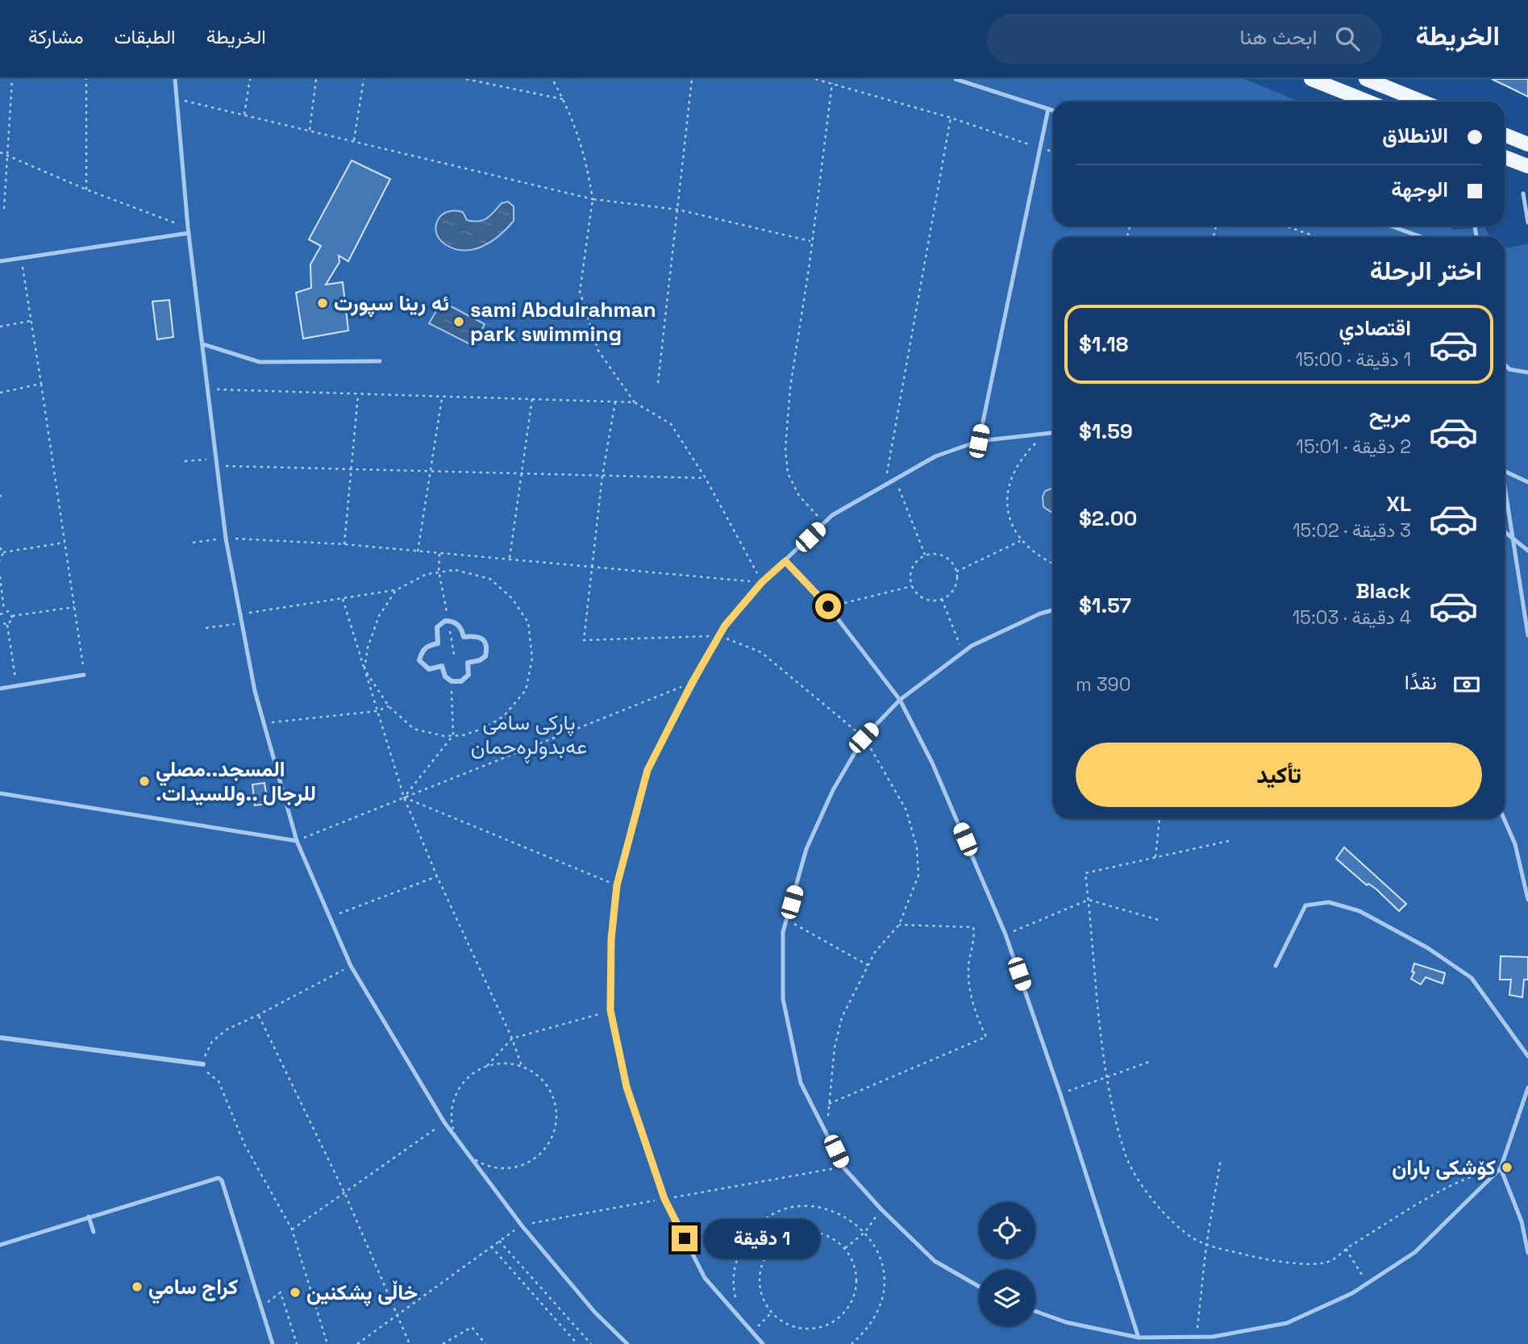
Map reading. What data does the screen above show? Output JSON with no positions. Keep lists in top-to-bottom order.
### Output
{
  "parks": ["پارکی سامی عەبدولڕەحمان"],
  "places": [
    "ئه رينا سپورت",
    "sami Abdulrahman park swimming",
    "المسجد..مصلي .للرجال ..وللسيدات",
    "کۆشکی باران",
    "کراج سامي",
    "خاڵی پشکنین"
  ],
  "page": {
    "header": "الخريطة",
    "search": "ابحث هنا",
    "nav": ["الخريطة", "الطبقات", "مشاركة"],
    "banner": ["الانطلاق", "الوجهة"],
    "heading": "اختر الرحلة",
    "list": [
      {
        "name": "اقتصادي",
        "note": "1 دقيقة · 15:00",
        "value": "$1.18"
      },
      {
        "name": "مريح",
        "note": "2 دقيقة · 15:01",
        "value": "$1.59"
      },
      {
        "name": "XL",
        "note": "3 دقيقة · 15:02",
        "value": "$2.00"
      },
      {
        "name": "Black",
        "note": "4 دقيقة · 15:03",
        "value": "$1.57"
      }
    ],
    "pay": ["نقدًا", "390 m"],
    "buttons": "تأكيد",
    "bubble": "1 دقيقة"
  }
}
